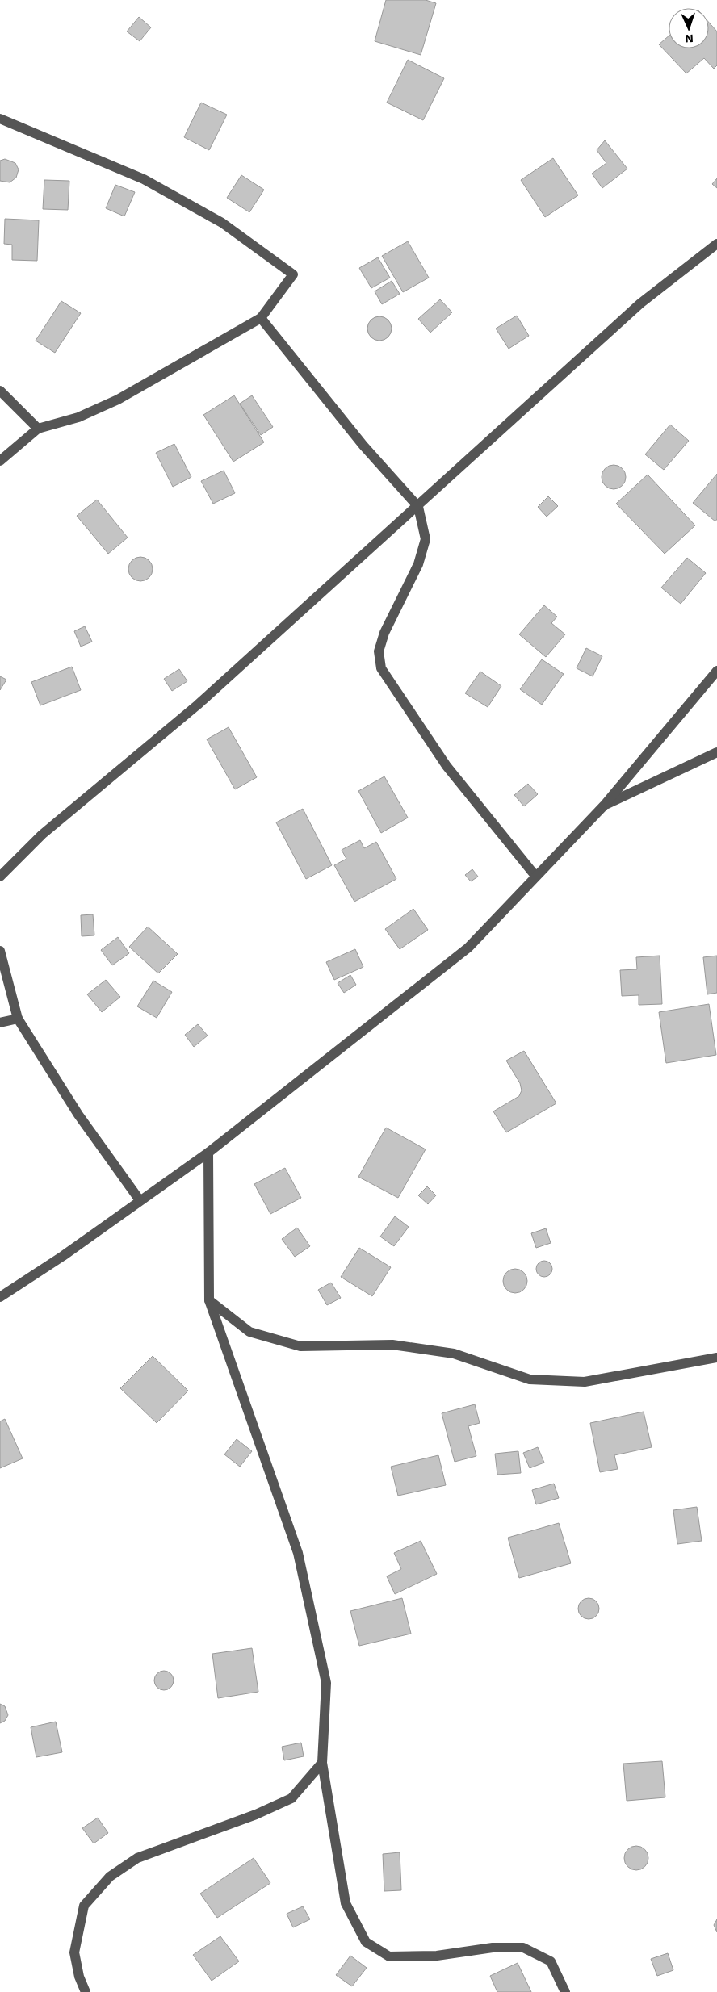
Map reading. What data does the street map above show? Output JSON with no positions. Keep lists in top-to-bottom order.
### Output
{
  "north": "bottom"
}
